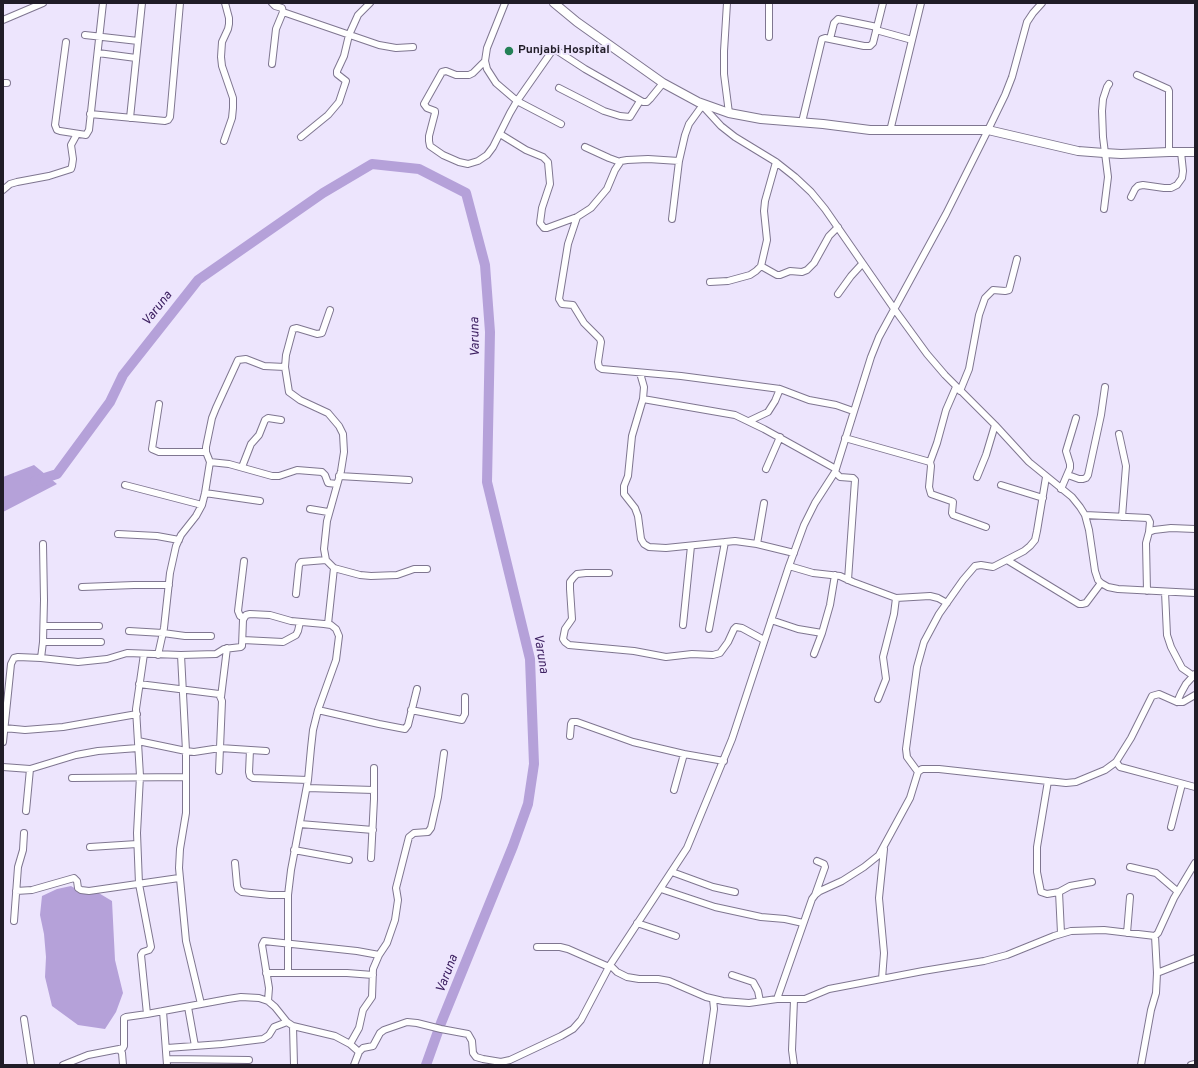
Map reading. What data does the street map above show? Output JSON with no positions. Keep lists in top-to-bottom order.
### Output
{
  "water": ["Varuna"],
  "places": ["Punjabi Hospital"]
}
